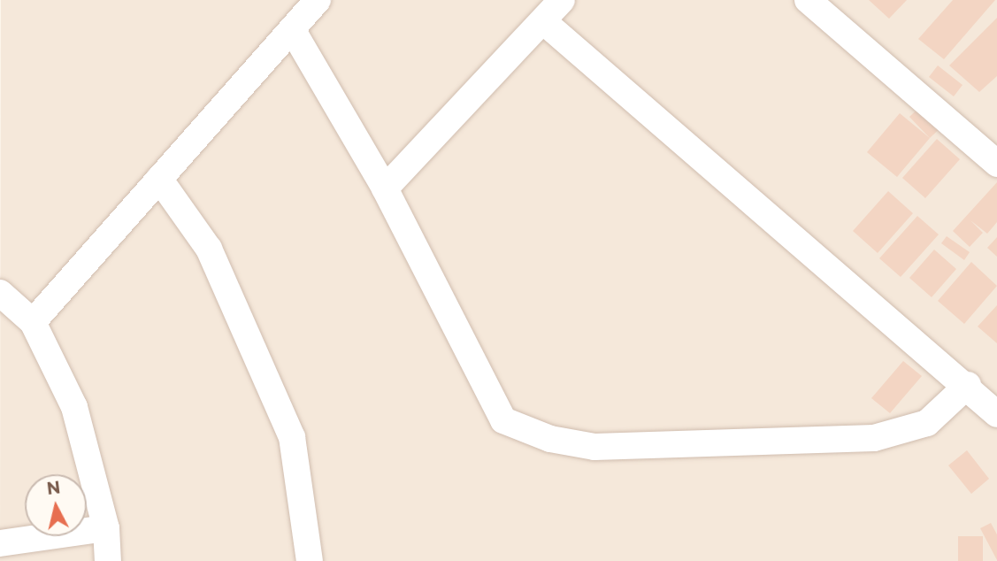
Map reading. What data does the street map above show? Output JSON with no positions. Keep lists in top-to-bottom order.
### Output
{
  "north": "top"
}
